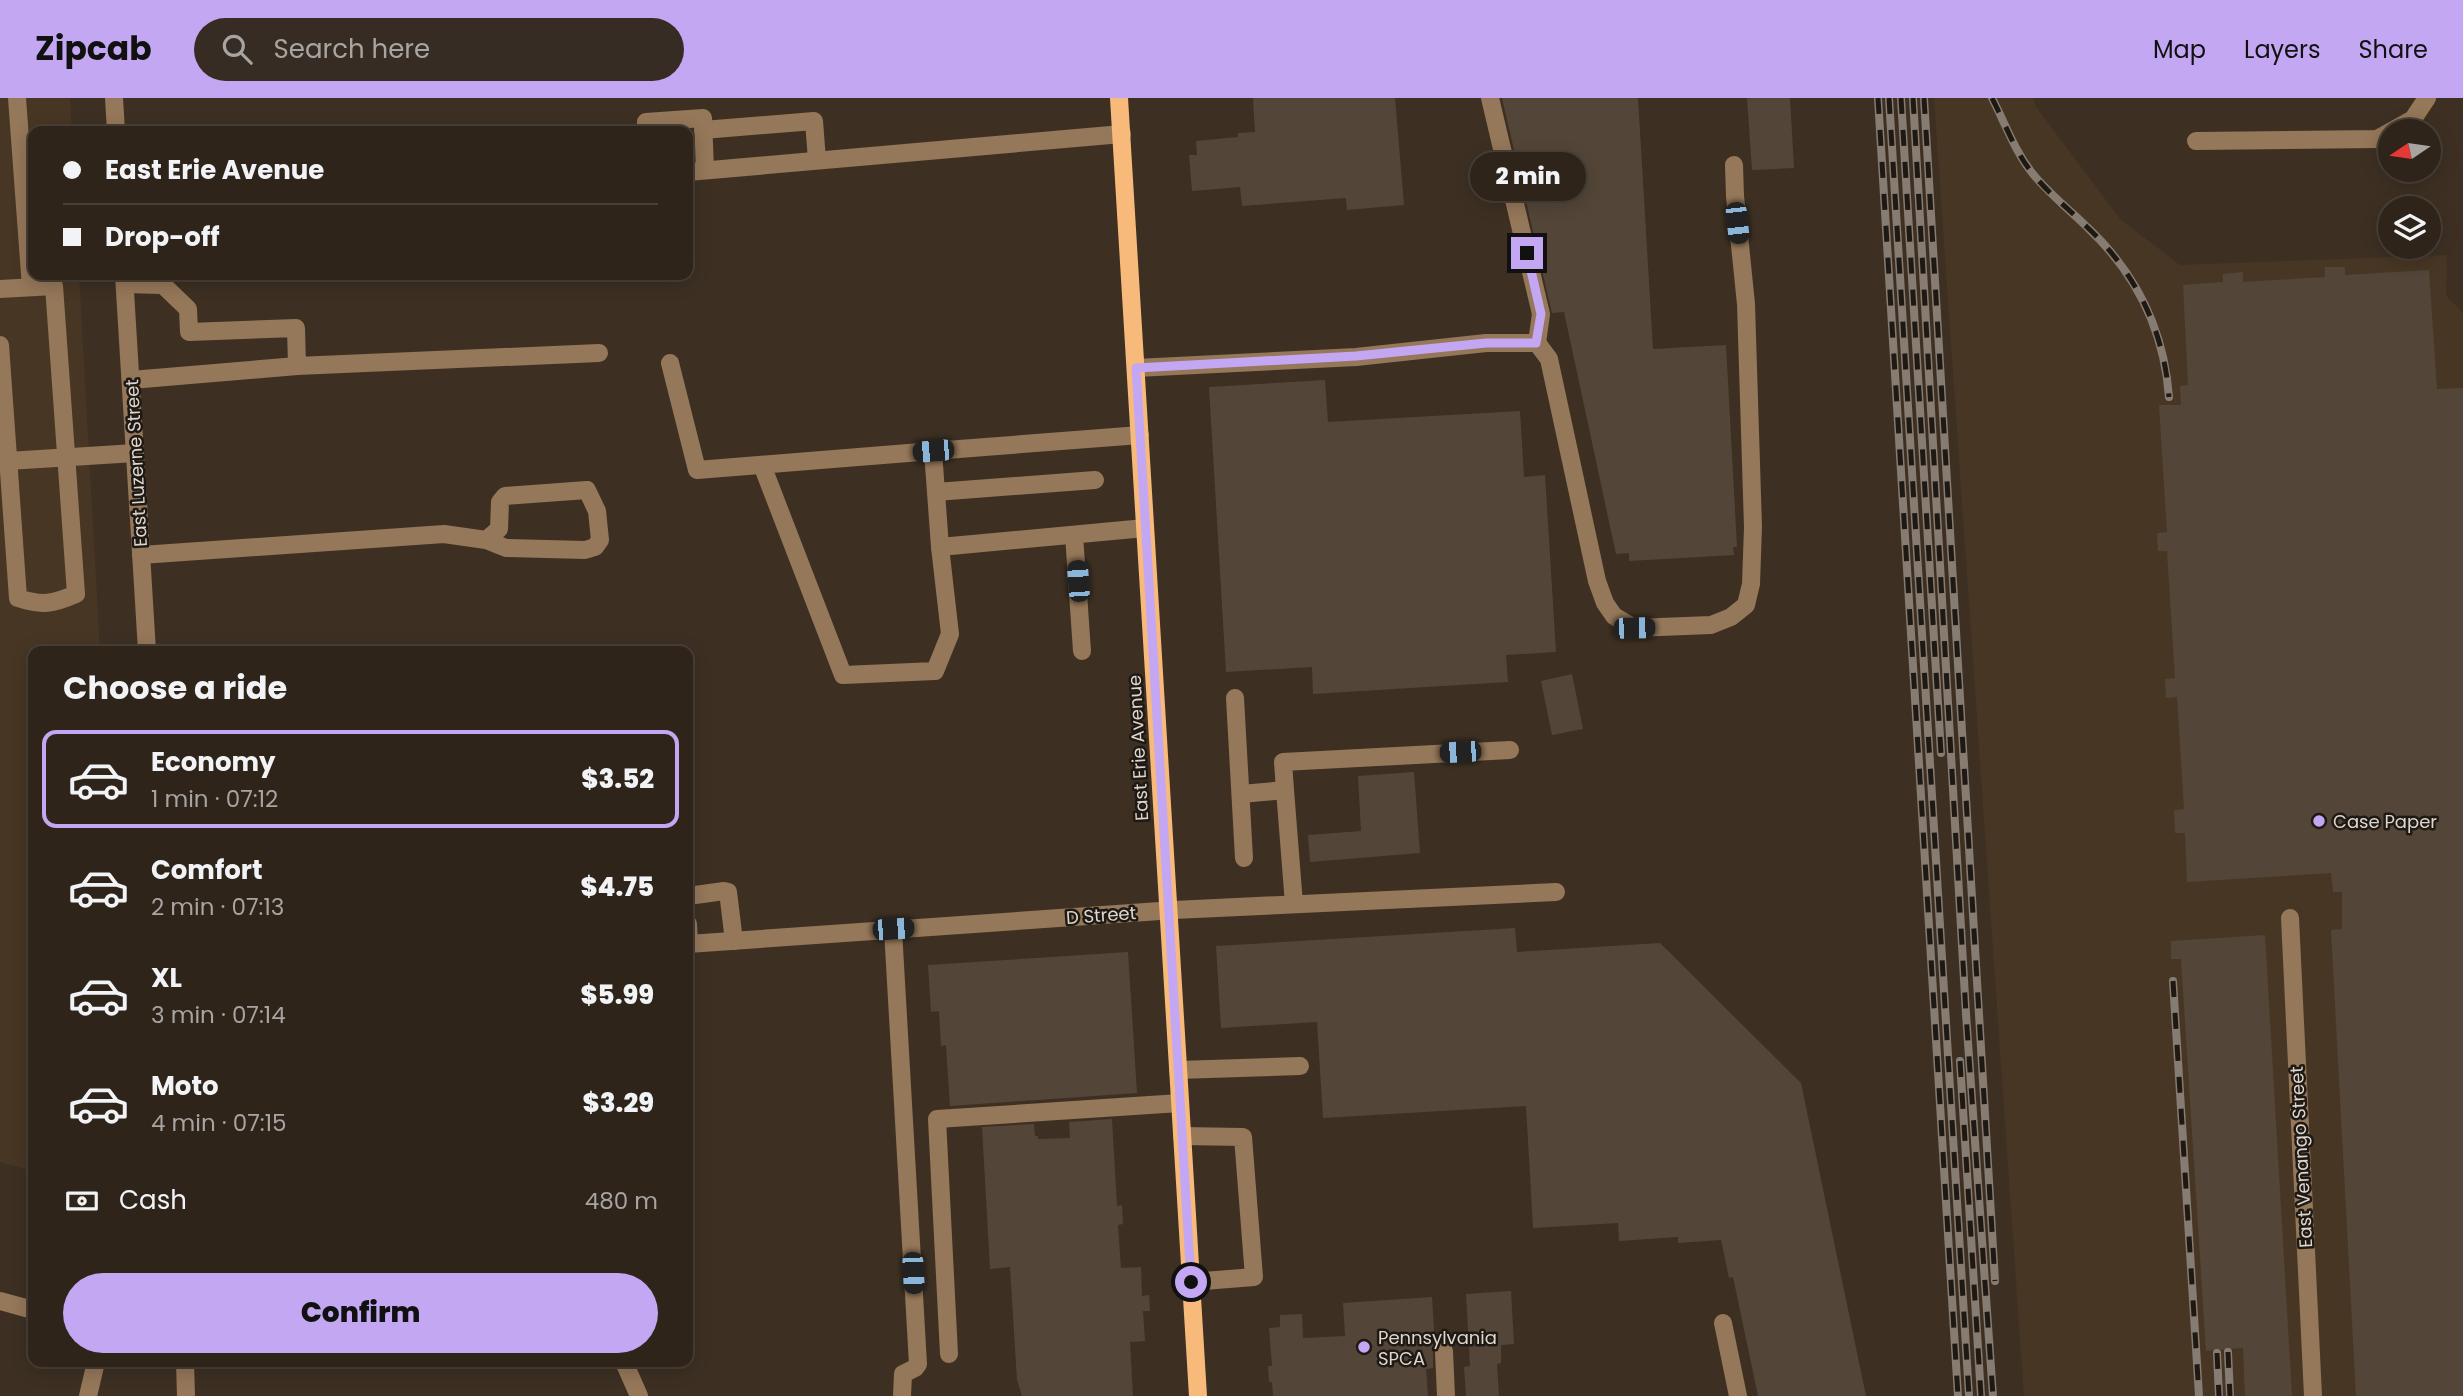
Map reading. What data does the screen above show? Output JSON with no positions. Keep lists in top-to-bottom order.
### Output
{
  "streets": {
    "main road": ["East Erie Avenue"],
    "street": ["East Luzerne Street", "D Street", "East Venango Street"]
  },
  "crossings": [
    ["East Erie Avenue", "D Street"]
  ],
  "places": ["Case Paper", "Pennsylvania SPCA"],
  "north": "left",
  "page": {
    "header": "Zipcab",
    "search": "Search here",
    "nav": ["Map", "Layers", "Share"],
    "banner": ["East Erie Avenue", "Drop-off"],
    "bubble": "2 min",
    "heading": "Choose a ride",
    "list": [
      {
        "name": "Economy",
        "note": "1 min · 07:12",
        "value": "$3.52"
      },
      {
        "name": "Comfort",
        "note": "2 min · 07:13",
        "value": "$4.75"
      },
      {
        "name": "XL",
        "note": "3 min · 07:14",
        "value": "$5.99"
      },
      {
        "name": "Moto",
        "note": "4 min · 07:15",
        "value": "$3.29"
      }
    ],
    "pay": ["Cash", "480 m"],
    "buttons": "Confirm"
  }
}
